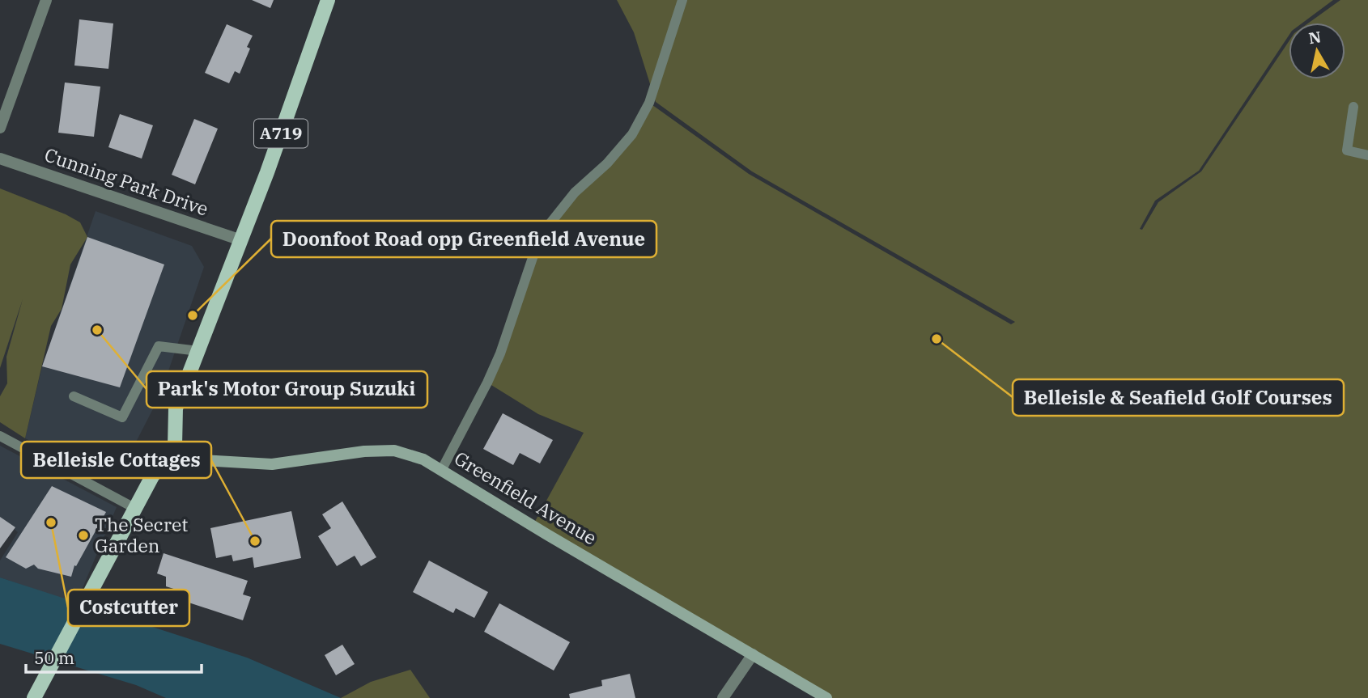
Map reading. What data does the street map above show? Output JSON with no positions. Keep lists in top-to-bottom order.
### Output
{
  "streets": {
    "main road": ["A719"],
    "street": ["Cunning Park Drive", "Greenfield Avenue"]
  },
  "crossings": [
    ["A719", "Cunning Park Drive"],
    ["A719", "Greenfield Avenue"]
  ],
  "places": [
    "Doonfoot Road opp Greenfield Avenue",
    "Park's Motor Group Suzuki",
    "Belleisle & Seafield Golf Courses",
    "Costcutter",
    "The Secret Garden",
    "Belleisle Cottages"
  ],
  "scale_bar": "50 m",
  "north": "top"
}
